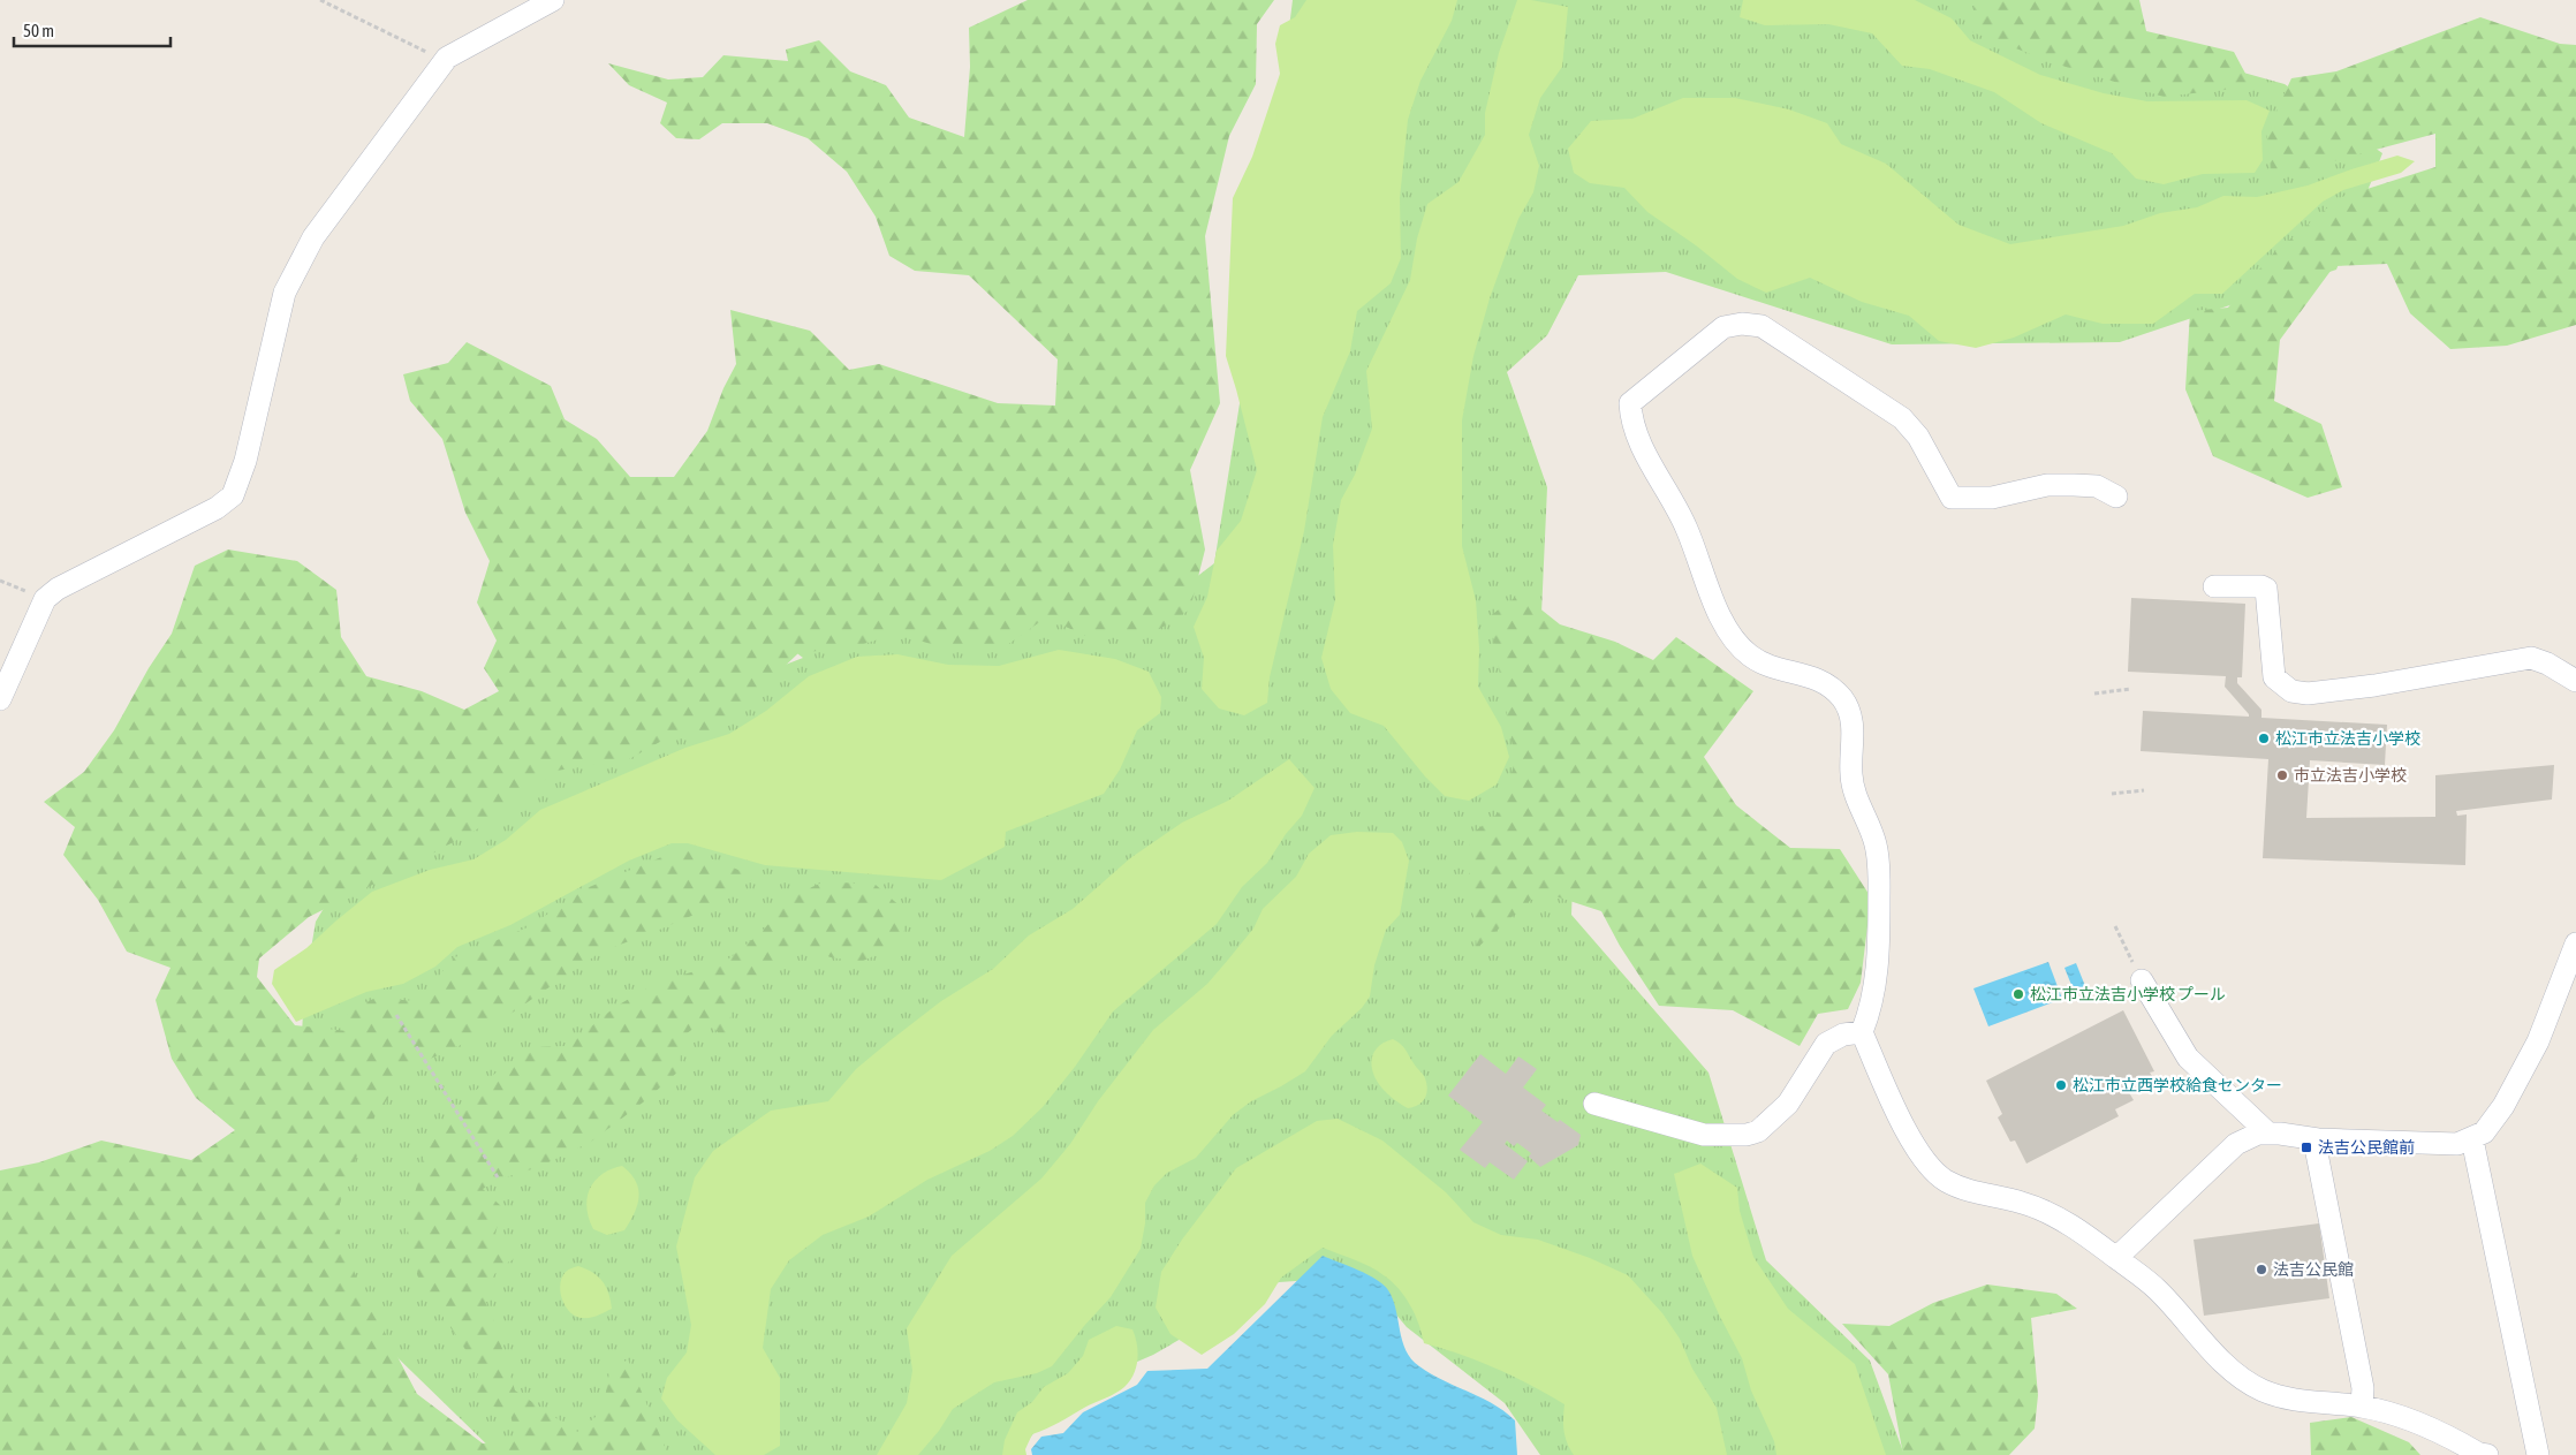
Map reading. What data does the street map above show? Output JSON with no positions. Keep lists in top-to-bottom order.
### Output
{
  "places": {
    "other": [
      "松江市立法吉小学校",
      "市立法吉小学校",
      "松江市立法吉小学校 プール",
      "松江市立西学校給食センター",
      "法吉公民館"
    ],
    "transit": ["法吉公民館前"]
  },
  "scale_bar": "50 m"
}
